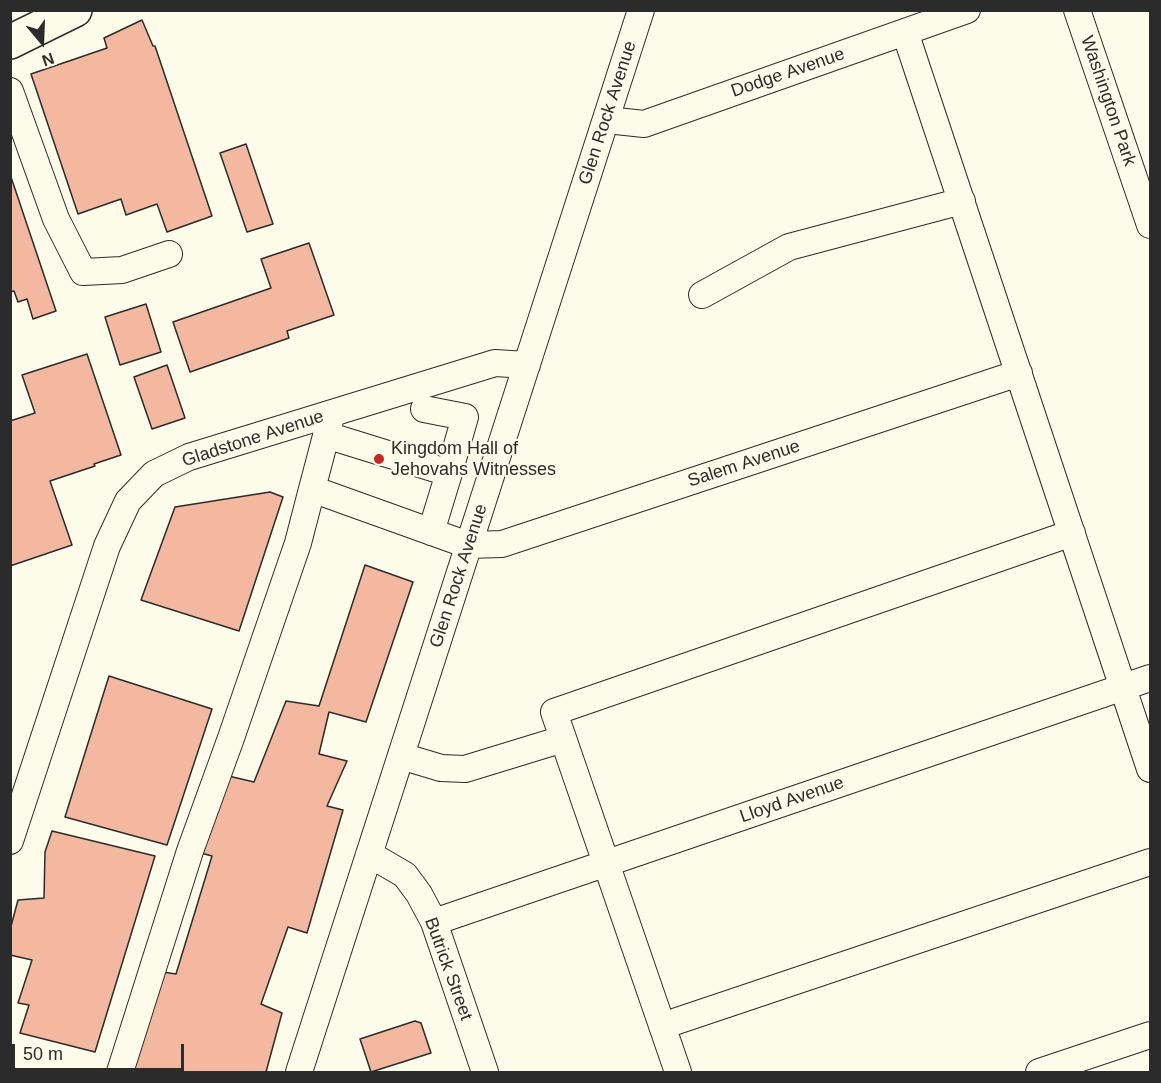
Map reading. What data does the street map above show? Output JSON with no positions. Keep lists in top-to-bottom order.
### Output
{
  "streets": {
    "street": [
      "Dodge Avenue",
      "Washington Park",
      "Glen Rock Avenue",
      "Gladstone Avenue",
      "Salem Avenue",
      "Lloyd Avenue",
      "Butrick Street"
    ]
  },
  "crossings": [
    ["Dodge Avenue", "Glen Rock Avenue"],
    ["Glen Rock Avenue", "Gladstone Avenue"],
    ["Glen Rock Avenue", "Salem Avenue"],
    ["Glen Rock Avenue", "Butrick Street"],
    ["Lloyd Avenue", "Butrick Street"]
  ],
  "places": ["Kingdom Hall of Jehovahs Witnesses"],
  "scale_bar": "50 m",
  "north": "bottom"
}
